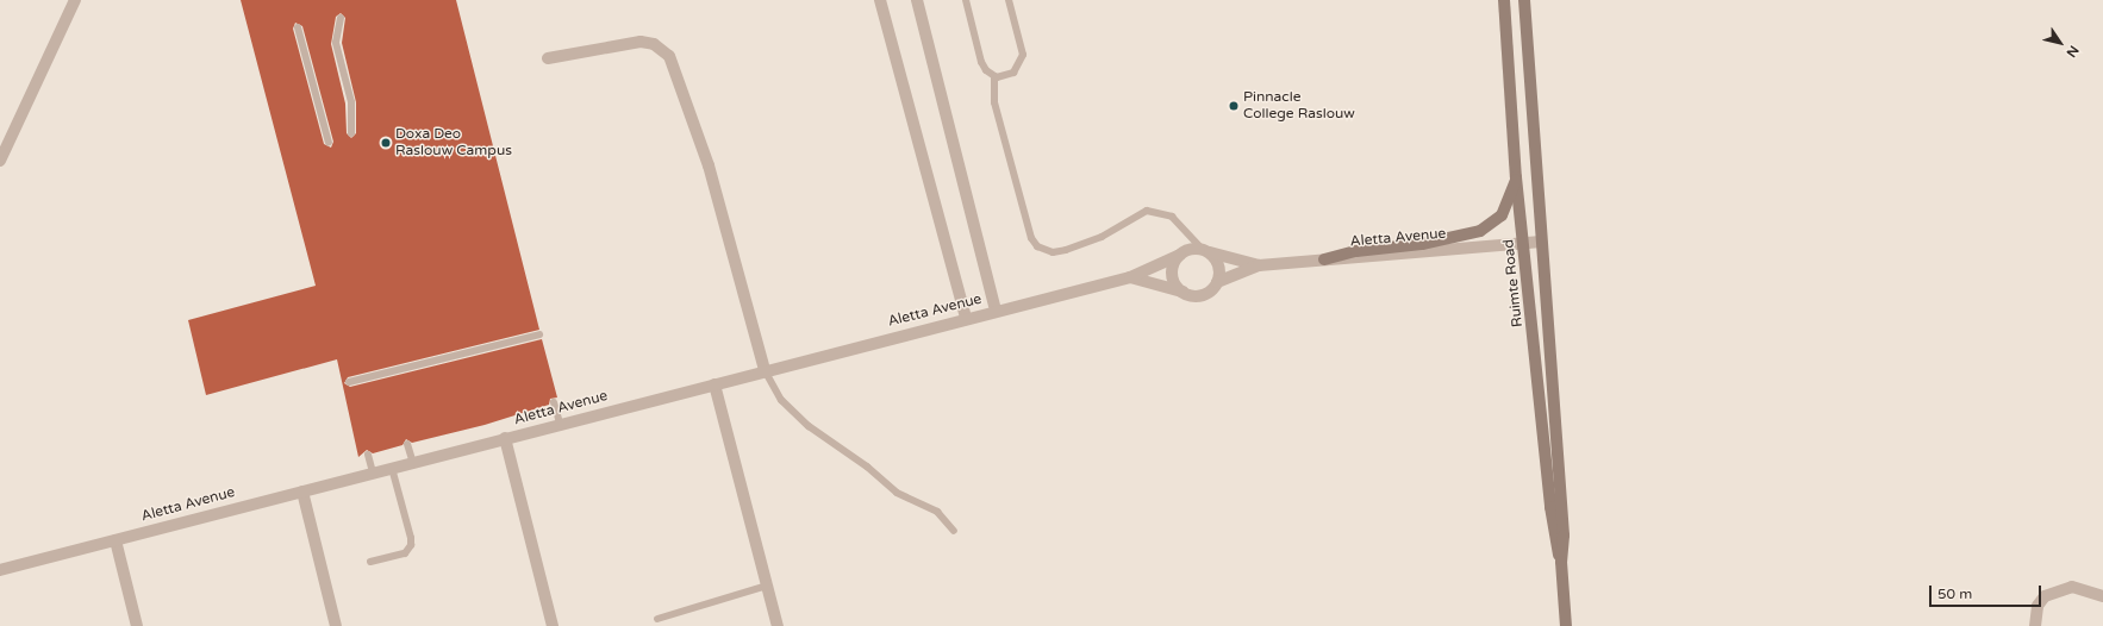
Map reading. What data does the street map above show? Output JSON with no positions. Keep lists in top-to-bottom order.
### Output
{
  "streets": {
    "main road": ["Ruimte Road"],
    "street": ["Aletta Avenue"]
  },
  "crossings": [
    ["Aletta Avenue", "Ruimte Road"]
  ],
  "places": ["Pinnacle College Raslouw", "Doxa Deo Raslouw Campus"],
  "scale_bar": "50 m",
  "north": "bottom right"
}
